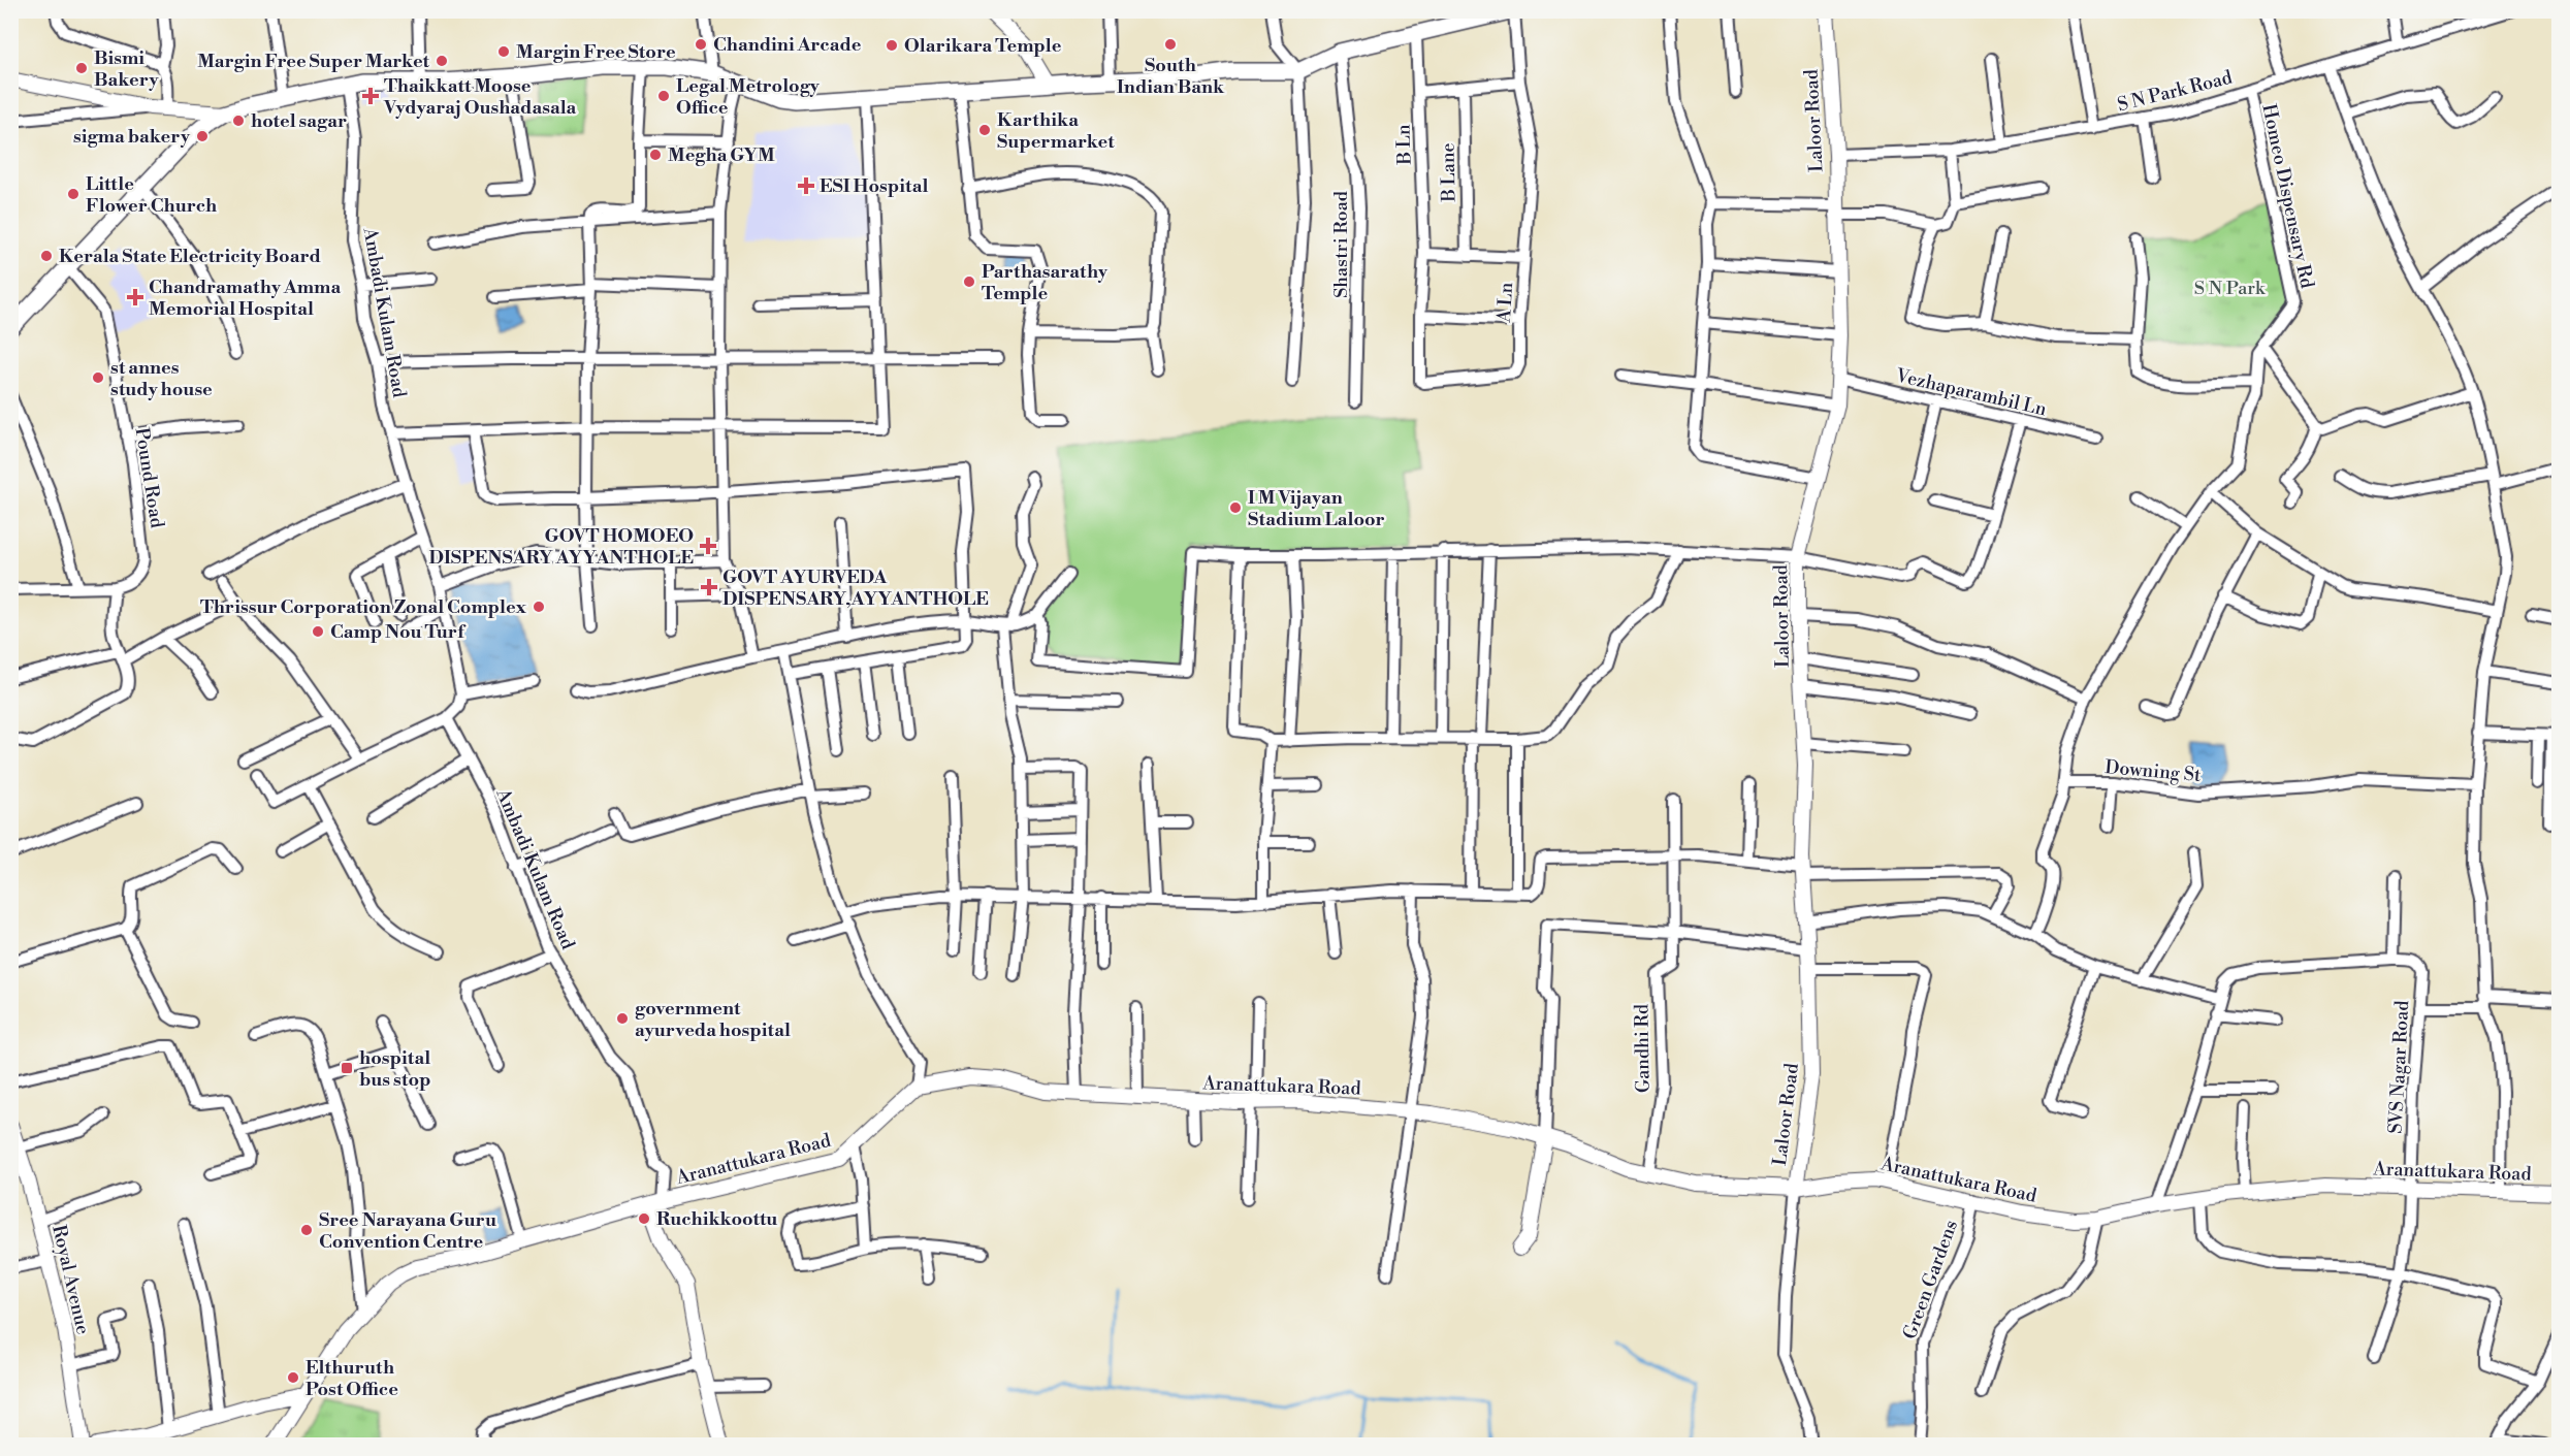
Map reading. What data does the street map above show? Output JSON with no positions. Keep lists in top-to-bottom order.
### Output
{
  "streets": {
    "main road": ["Laloor Road", "Aranattukara Road", "Royal Avenue"],
    "street": [
      "S N Park Road",
      "B Ln",
      "B Lane",
      "Homeo Dispensary Rd",
      "Shastri Road",
      "A Ln",
      "Ambadi Kulam Road",
      "Vezhaparambil Ln",
      "Pound Road",
      "Downing St",
      "Gandhi Rd",
      "SVS Nagar Road",
      "Green Gardens"
    ]
  },
  "crossings": [
    ["S N Park Road", "Laloor Road"],
    ["S N Park Road", "Homeo Dispensary Rd"],
    ["Laloor Road", "Vezhaparambil Ln"],
    ["Laloor Road", "Aranattukara Road"],
    ["B Ln", "A Ln"],
    ["Homeo Dispensary Rd", "Downing St"],
    ["Ambadi Kulam Road", "Aranattukara Road"],
    ["Gandhi Rd", "Aranattukara Road"],
    ["SVS Nagar Road", "Aranattukara Road"],
    ["Aranattukara Road", "Green Gardens"]
  ],
  "parks": ["S N Park"],
  "places": {
    "other": [
      "Chandini Arcade",
      "South Indian Bank",
      "Olarikara Temple",
      "Margin Free Store",
      "Margin Free Super Market",
      "Bismi Bakery",
      "Legal Metrology Office",
      "hotel sagar",
      "Karthika Supermarket",
      "sigma bakery",
      "Megha GYM",
      "Little Flower Church",
      "Kerala State Electricity Board",
      "Parthasarathy Temple",
      "st annes study house",
      "I M Vijayan Stadium Laloor",
      "Thrissur Corporation Zonal Complex",
      "Camp Nou Turf",
      "government ayurveda hospital",
      "Ruchikkoottu",
      "Sree Narayana Guru Convention Centre",
      "Elthuruth Post Office"
    ],
    "health": [
      "Thaikkatt Moose Vydyaraj Oushadasala",
      "ESI Hospital",
      "Chandramathy Amma Memorial Hospital",
      "GOVT HOMOEO DISPENSARY AYYANTHOLE",
      "GOVT AYURVEDA DISPENSARY,AYYANTHOLE"
    ],
    "transit": ["hospital bus stop"]
  }
}
